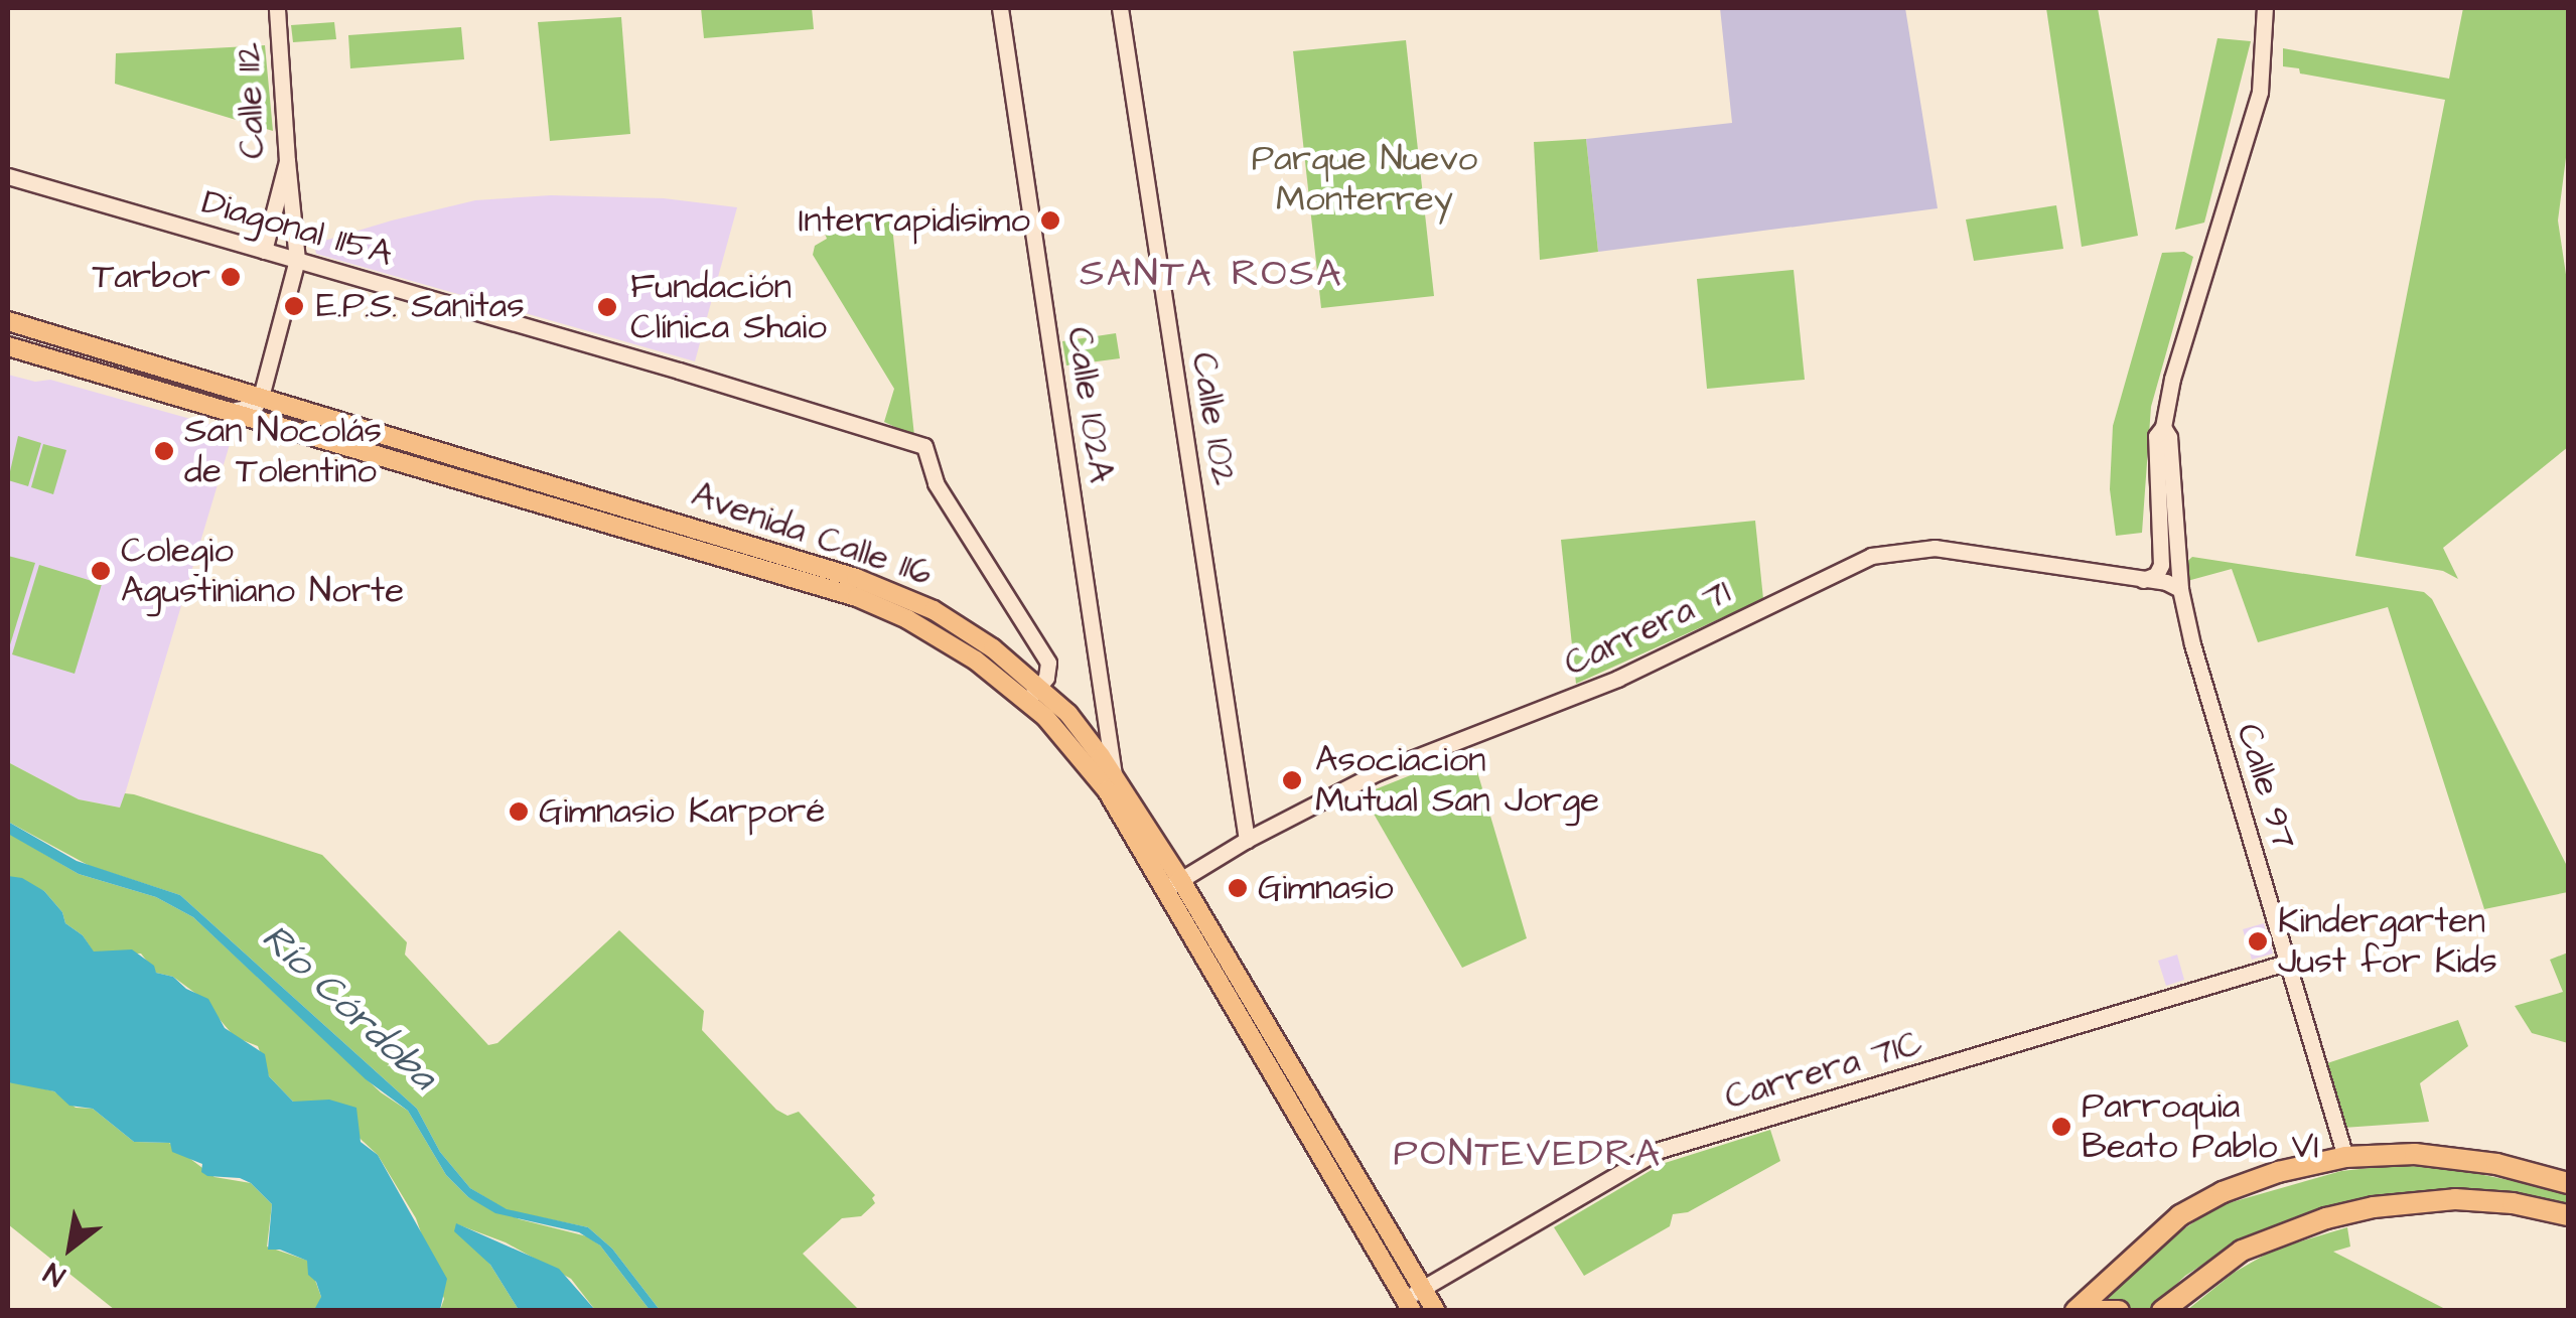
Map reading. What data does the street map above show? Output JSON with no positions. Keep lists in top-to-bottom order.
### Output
{
  "streets": {
    "main road": ["Avenida Calle 116"],
    "street": [
      "Calle 112",
      "Diagonal 115A",
      "Calle 102A",
      "Calle 102",
      "Carrera 71",
      "Calle 97",
      "Carrera 71C"
    ]
  },
  "crossings": [
    ["Calle 112", "Diagonal 115A"],
    ["Diagonal 115A", "Avenida Calle 116"],
    ["Calle 102A", "Avenida Calle 116"],
    ["Calle 102", "Carrera 71"],
    ["Avenida Calle 116", "Carrera 71"],
    ["Avenida Calle 116", "Carrera 71C"],
    ["Carrera 71", "Calle 97"],
    ["Calle 97", "Carrera 71C"]
  ],
  "districts": ["SANTA ROSA", "PONTEVEDRA"],
  "water": ["Río Córdoba"],
  "parks": ["Parque Nuevo Monterrey"],
  "places": [
    "Interrapidisimo",
    "Tarbor",
    "E.P.S. Sanitas",
    "Fundación Clínica Shaio",
    "San Nocolás de Tolentino",
    "Colegio Agustiniano Norte",
    "Asociacion Mutual San Jorge",
    "Gimnasio Karporé",
    "Gimnasio",
    "Kindergarten Just for Kids",
    "Parroquia Beato Pablo VI"
  ],
  "north": "bottom left"
}
